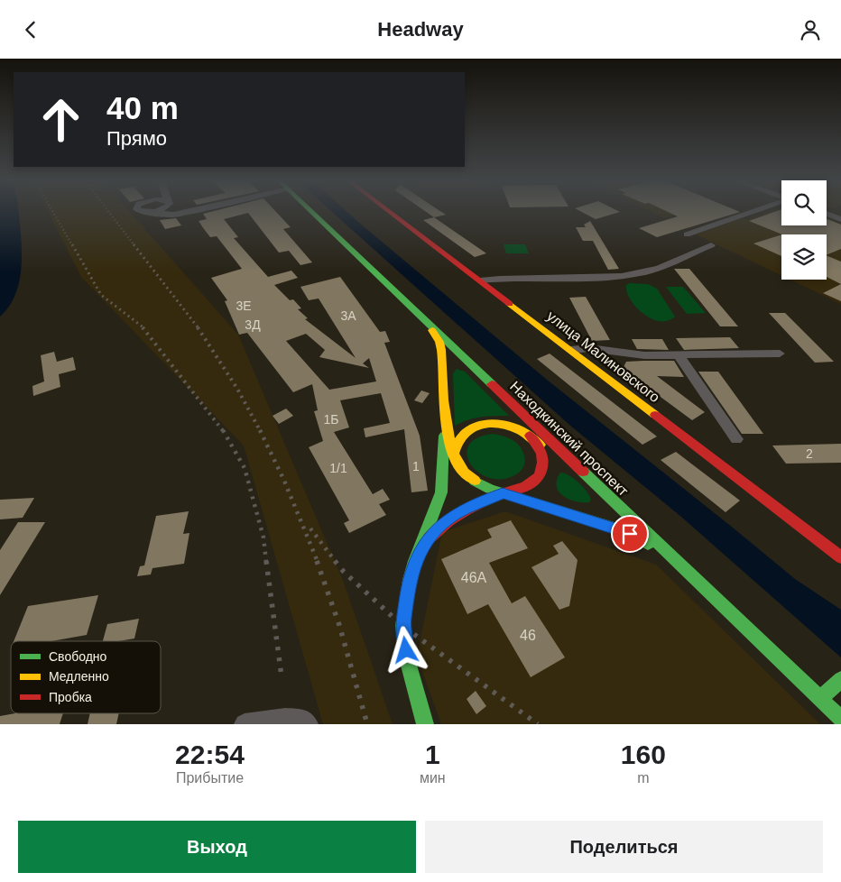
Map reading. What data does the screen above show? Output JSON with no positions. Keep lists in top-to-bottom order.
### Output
{
  "streets": {
    "main road": ["улица Малиновского", "Находкинский проспект"]
  },
  "house_numbers": [
    "3Е",
    "3А",
    "3Д",
    "1Б",
    "2",
    "1",
    "1/1",
    "46А",
    "46"
  ],
  "legend": ["Свободно", "Медленно", "Пробка"],
  "page": {
    "header": "Headway",
    "turn": ["40 m", "Прямо"],
    "eta": [
      "22:54",
      "Прибытие",
      "1",
      "мин",
      "160",
      "m"
    ],
    "buttons": ["Выход", "Поделиться"]
  }
}
